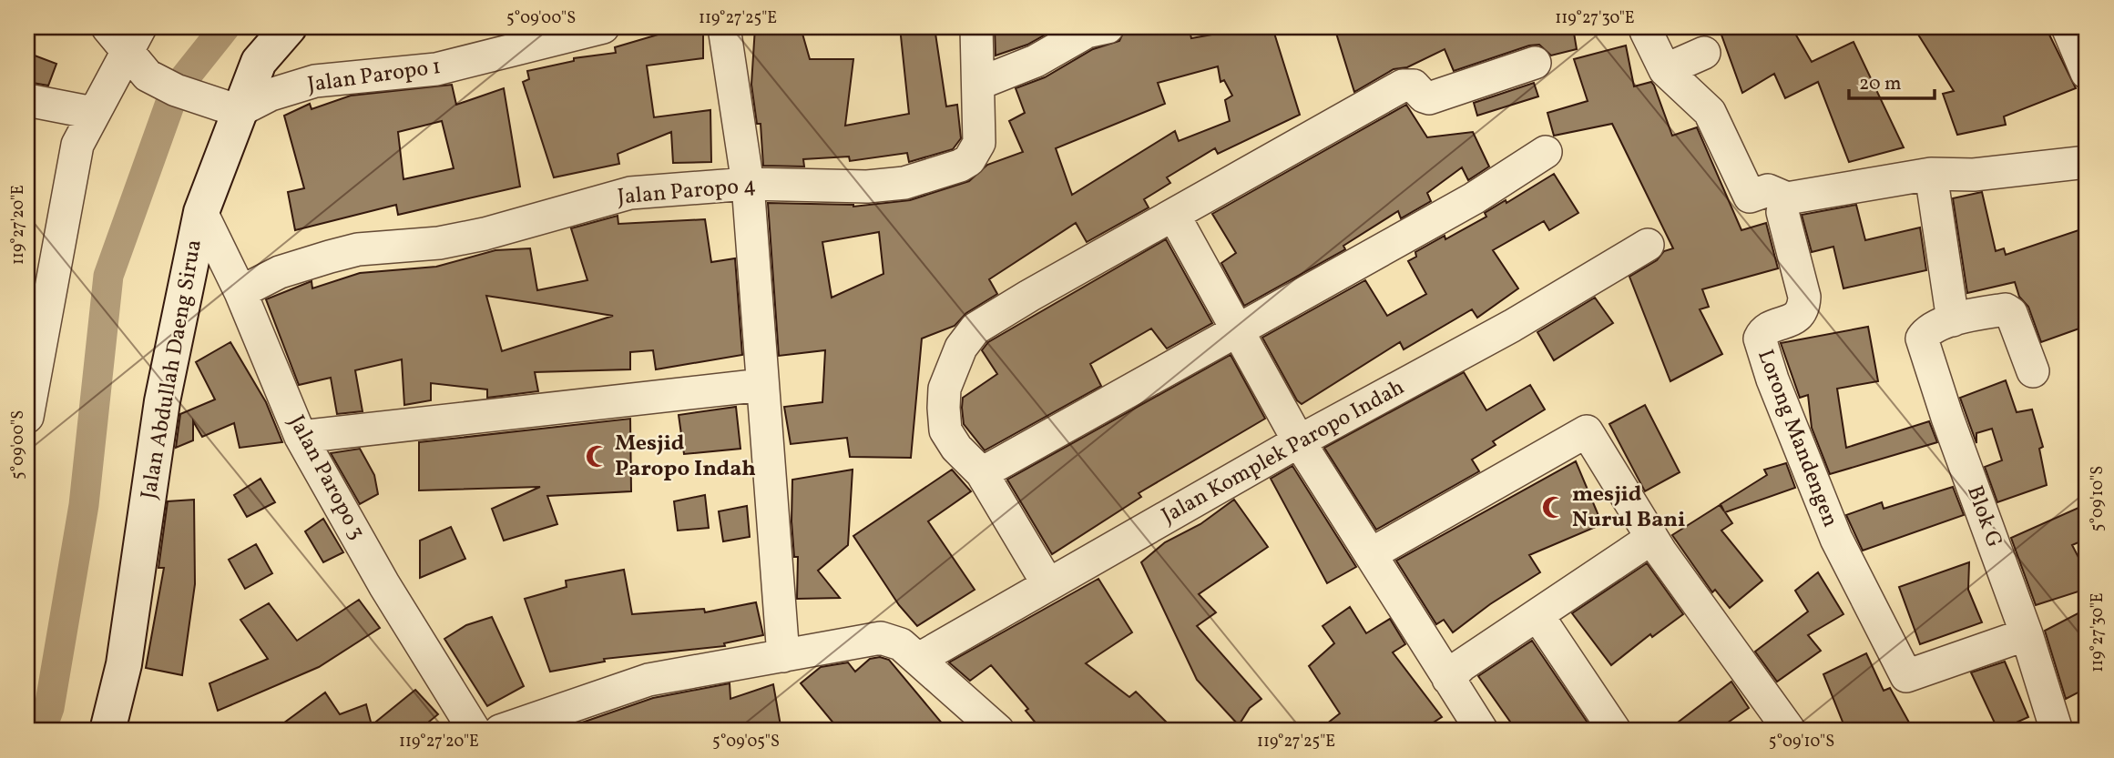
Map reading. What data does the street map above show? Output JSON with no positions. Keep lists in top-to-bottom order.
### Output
{
  "streets": {
    "main road": ["Jalan Abdullah Daeng Sirua"],
    "street": [
      "Jalan Paropo 1",
      "Jalan Paropo 4",
      "Lorong Mandengen",
      "Jalan Komplek Paropo Indah",
      "Jalan Paropo 3",
      "Blok G"
    ]
  },
  "crossings": [
    ["Jalan Paropo 1", "Jalan Abdullah Daeng Sirua"],
    ["Jalan Paropo 4", "Jalan Paropo 3"],
    ["Jalan Abdullah Daeng Sirua", "Jalan Paropo 3"],
    ["Lorong Mandengen", "Blok G"],
    ["Jalan Komplek Paropo Indah", "Jalan Paropo 3"]
  ],
  "places": {
    "mosque": ["Mesjid Paropo Indah", "mesjid Nurul Bani"]
  },
  "scale_bar": "20 m",
  "coordinates": [
    "5°09'00\"S",
    "119°27'25\"E",
    "119°27'30\"E",
    "119°27'20\"E",
    "5°09'10\"S",
    "5°09'05\"S"
  ]
}
